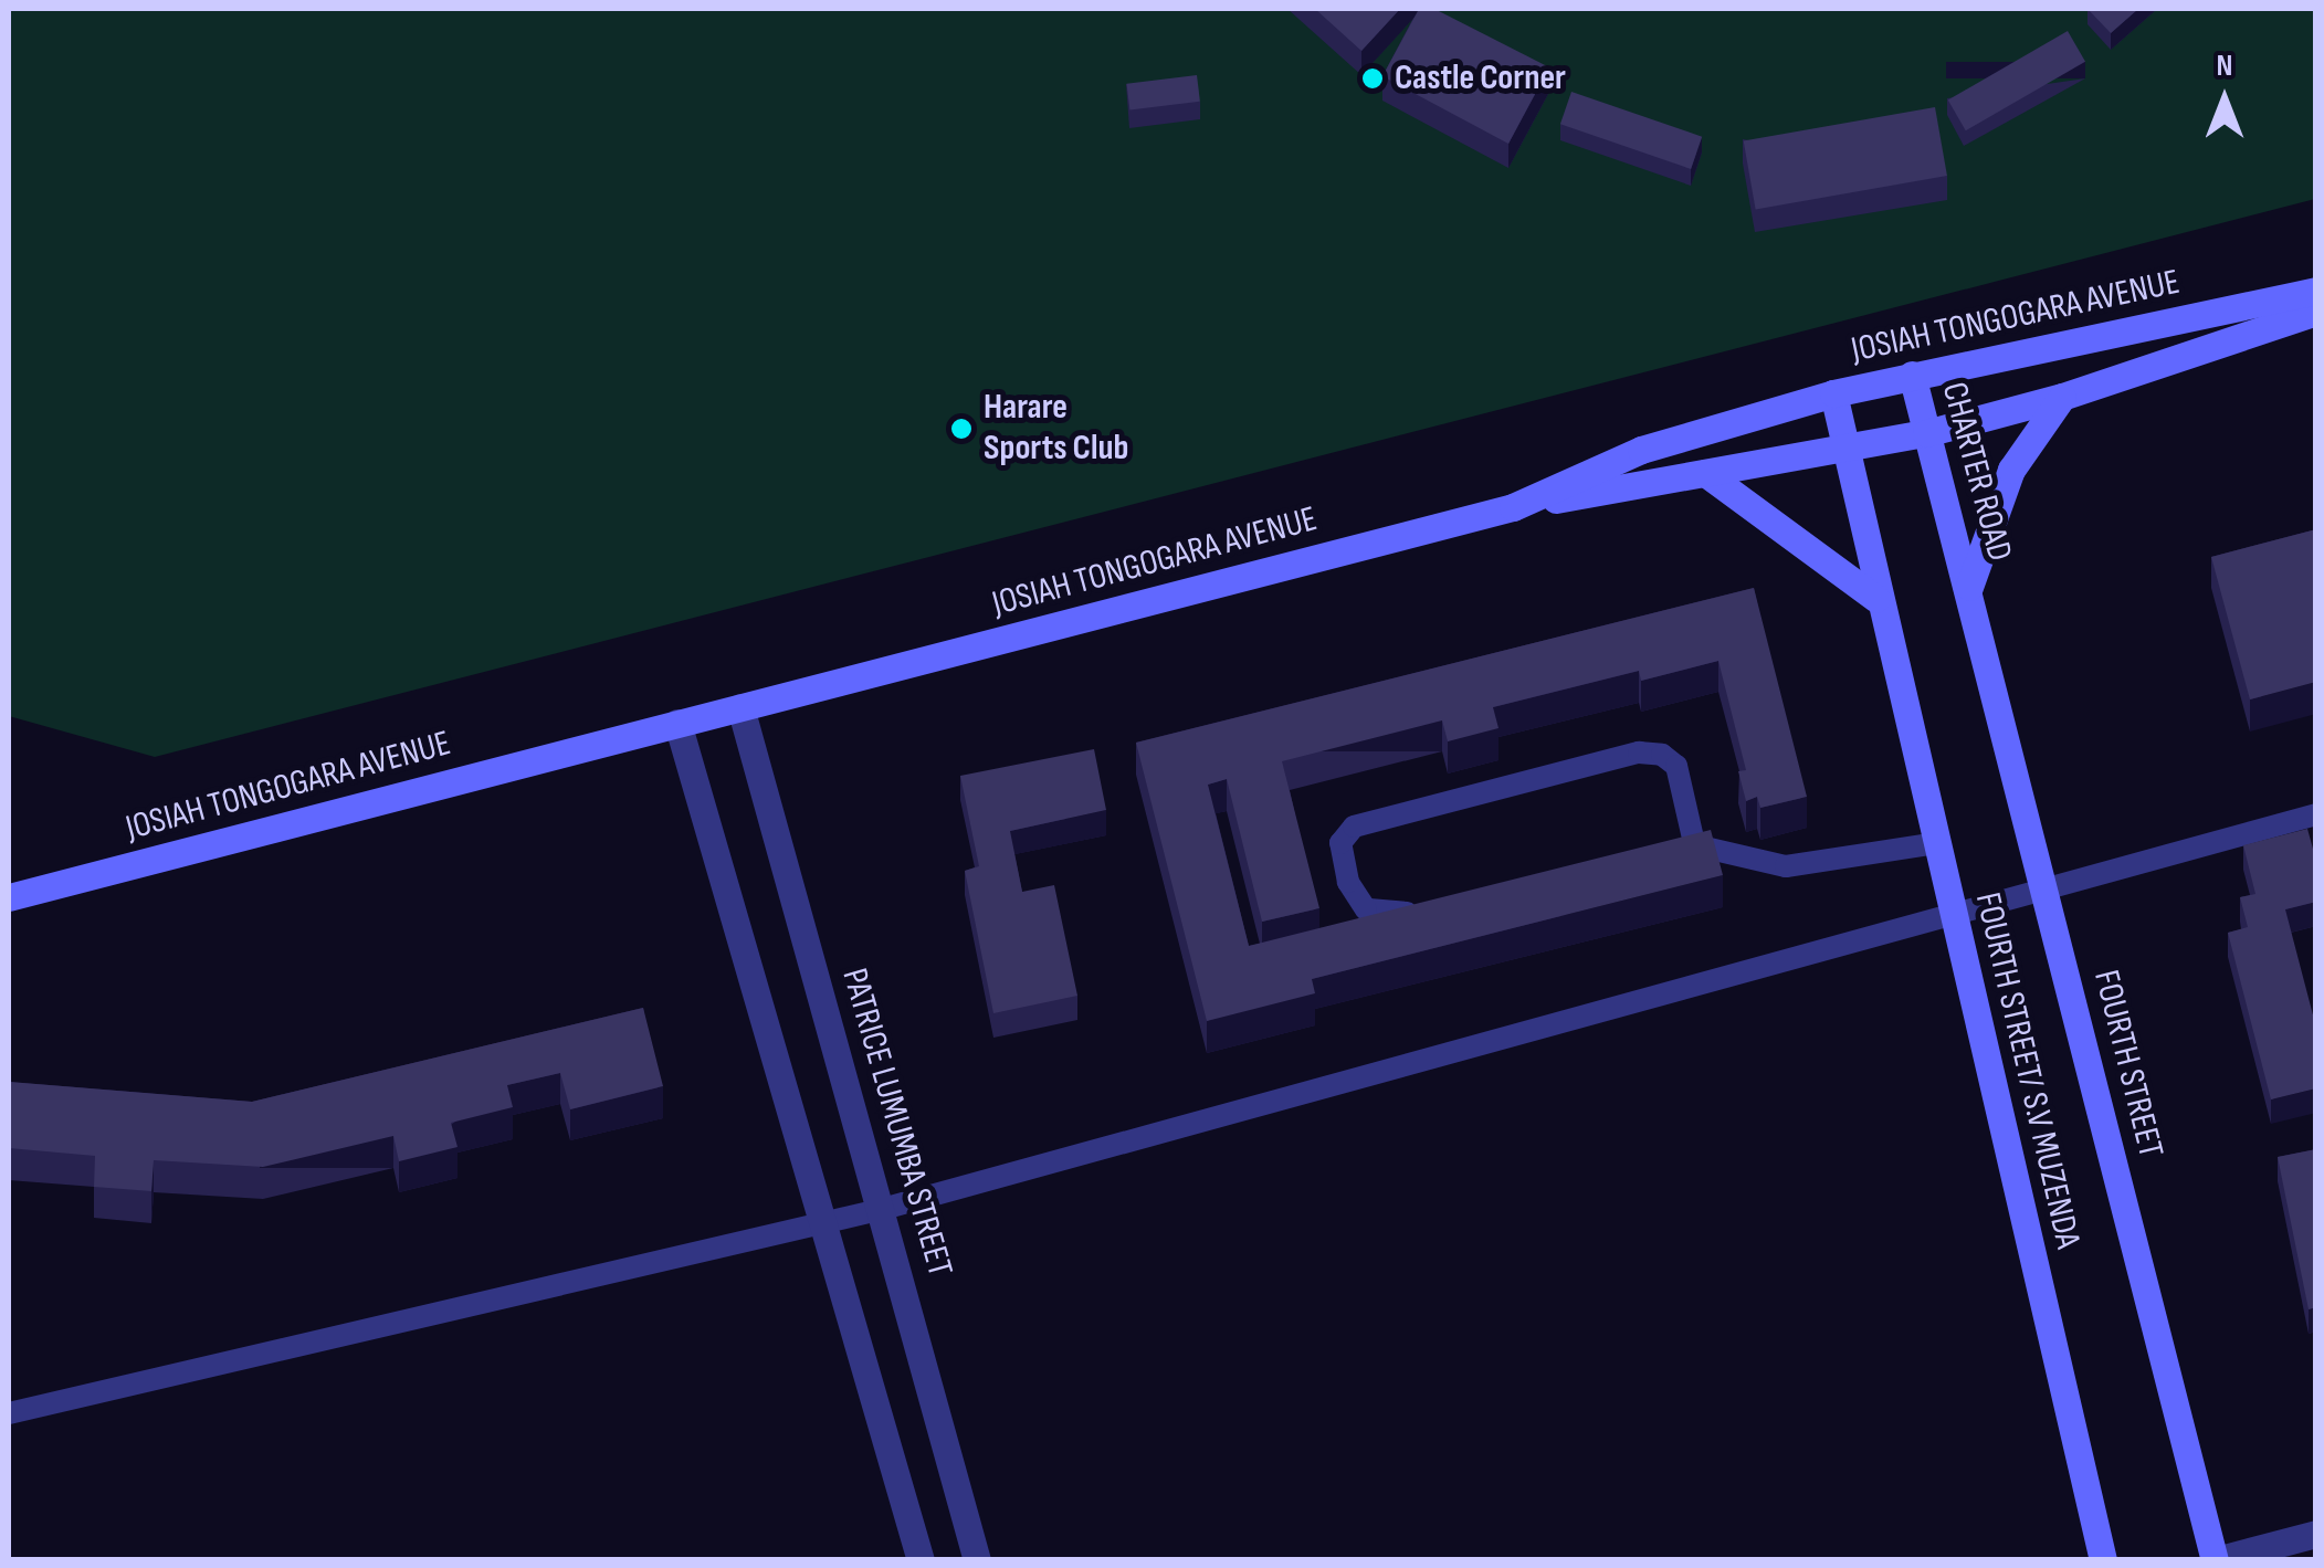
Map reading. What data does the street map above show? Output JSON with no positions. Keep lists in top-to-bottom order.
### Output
{
  "streets": {
    "main road": [
      "JOSIAH TONGOGARA AVENUE",
      "CHARTER ROAD",
      "FOURTH STREET",
      "FOURTH STREET/ S.V MUZENDA"
    ],
    "street": ["PATRICE LUMUMBA STREET"]
  },
  "crossings": [
    ["JOSIAH TONGOGARA AVENUE", "CHARTER ROAD"],
    ["JOSIAH TONGOGARA AVENUE", "PATRICE LUMUMBA STREET"],
    ["CHARTER ROAD", "FOURTH STREET"]
  ],
  "places": ["Castle Corner", "Harare Sports Club"],
  "north": "top"
}
